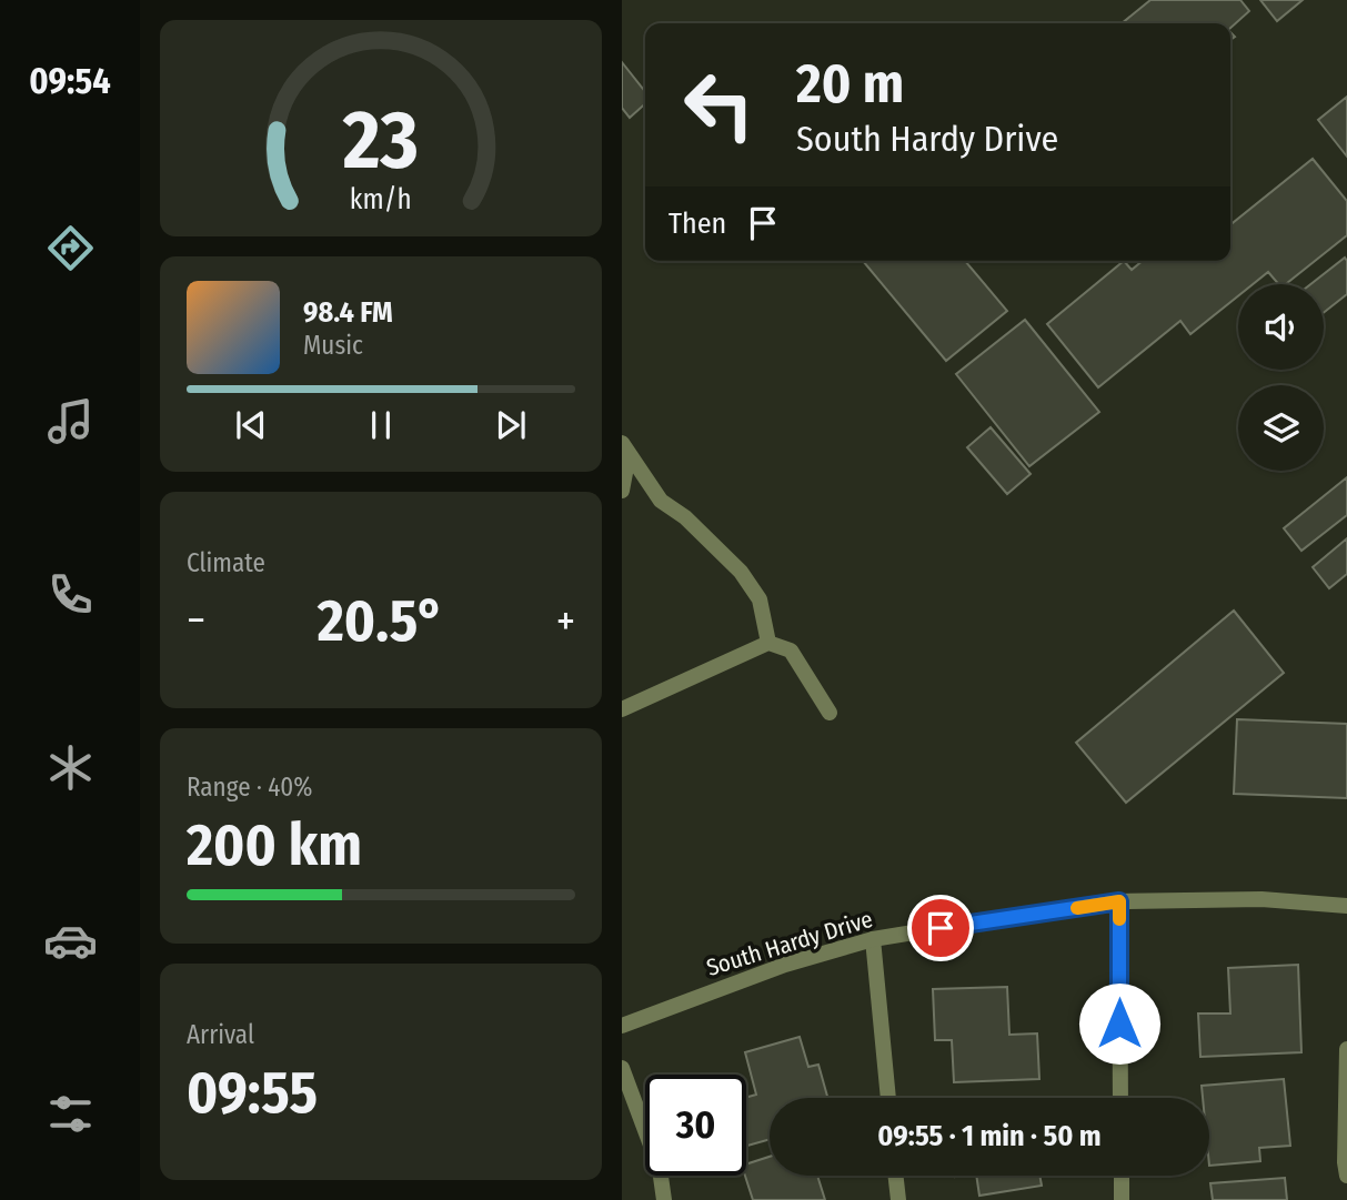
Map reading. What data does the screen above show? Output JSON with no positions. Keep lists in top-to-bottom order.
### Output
{
  "streets": {
    "street": ["South Hardy Drive"]
  },
  "page": {
    "tabs": "09:54",
    "turn": ["20 m", "South Hardy Drive"],
    "then": "Then",
    "song": ["98.4 FM", "Music"],
    "tile": [
      "Climate",
      ["Range · 40%", "200 km"],
      ["Arrival", "09:55"]
    ],
    "heat": ["−", "20.5°", "+"],
    "limit": "30",
    "trip": "09:55 · 1 min · 50 m",
    "gauge": ["23", "km/h"]
  }
}
